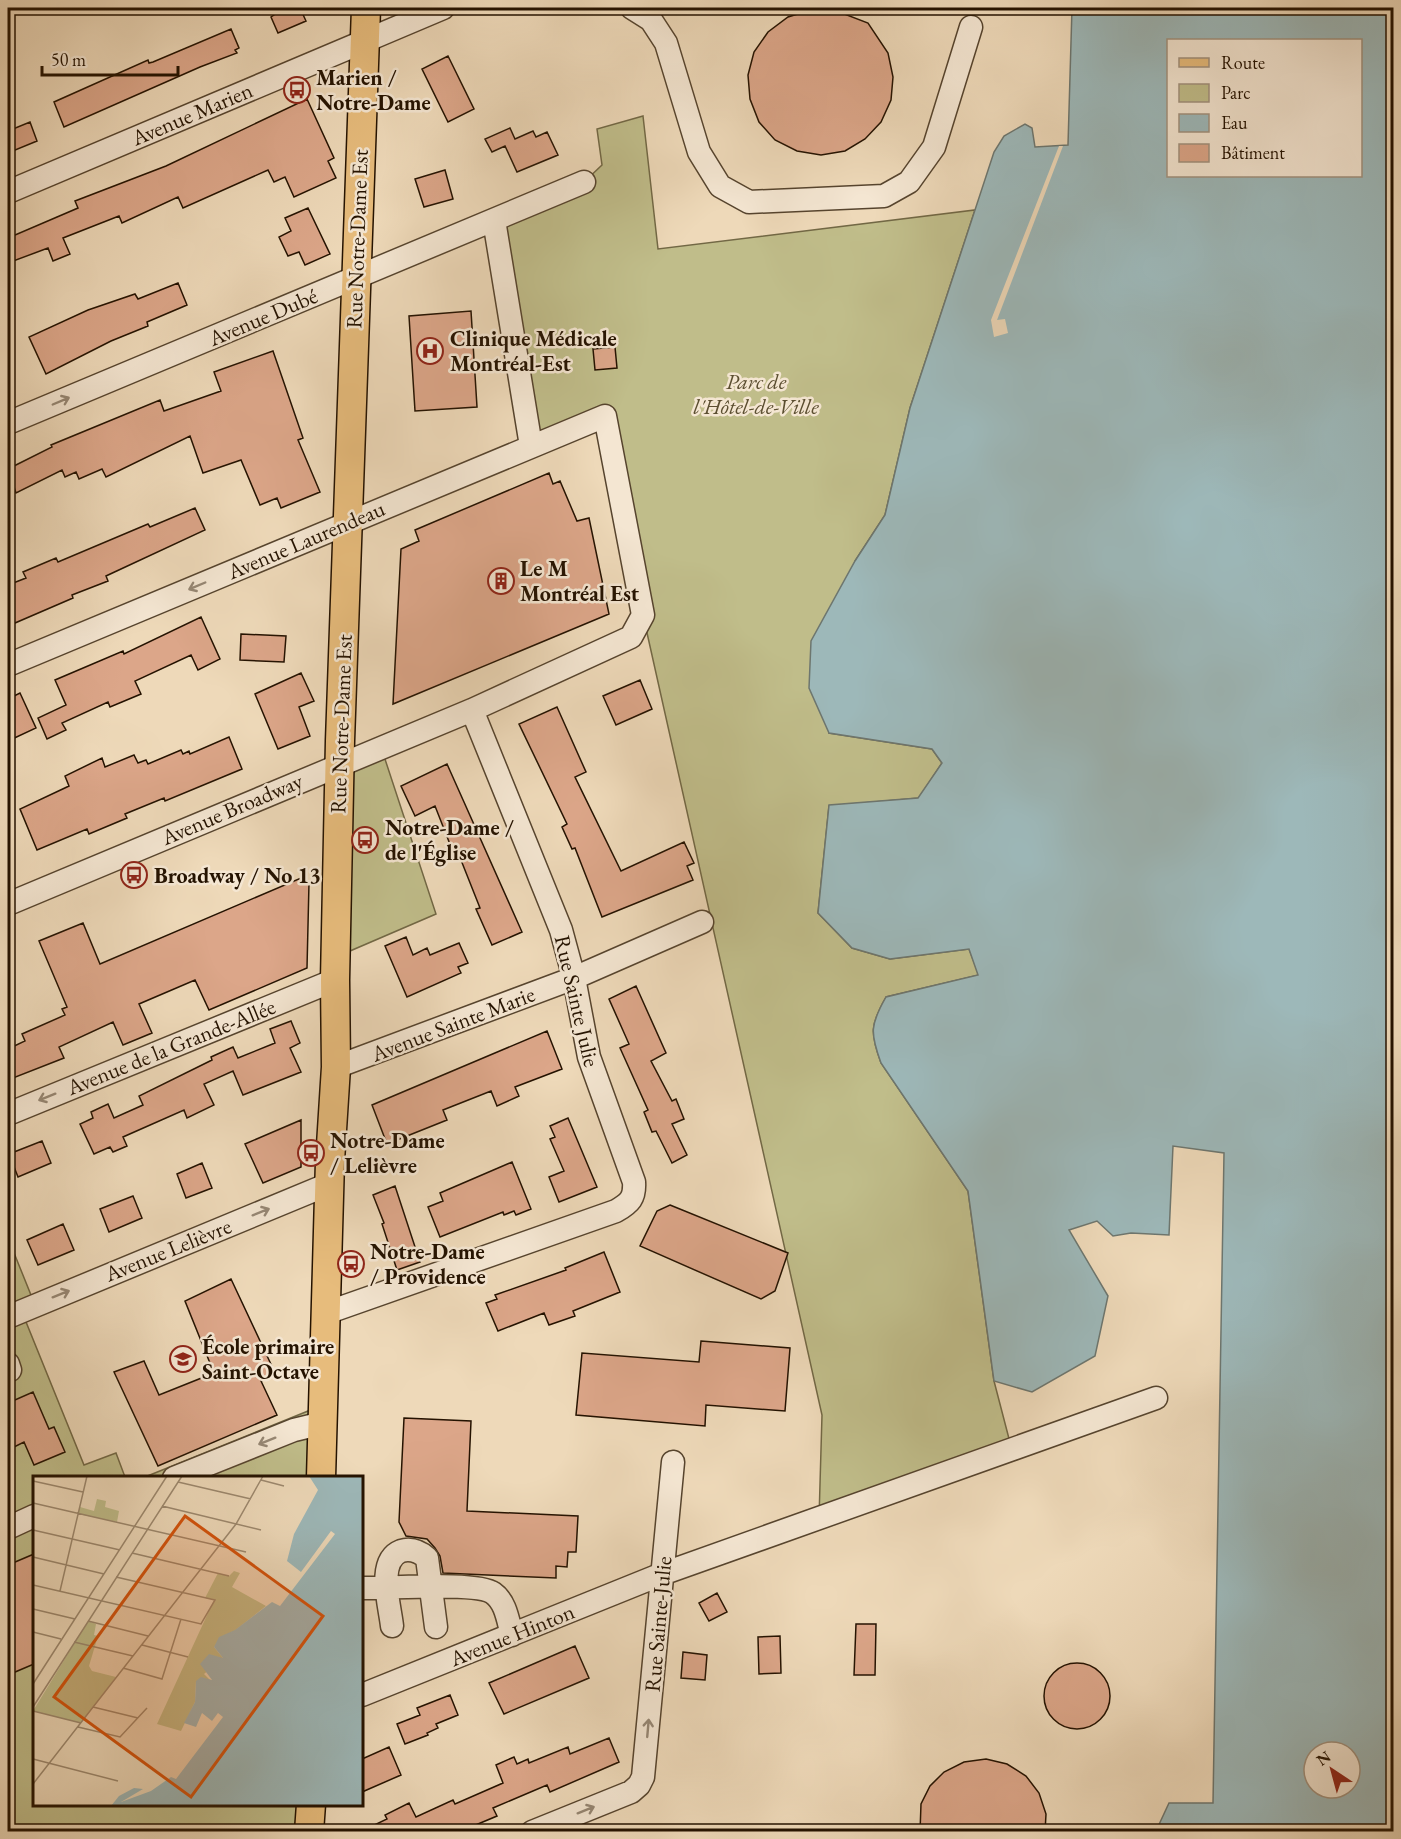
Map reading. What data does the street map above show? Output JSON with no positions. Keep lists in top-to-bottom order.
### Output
{
  "streets": {
    "main road": ["Rue Notre-Dame Est"],
    "street": [
      "Avenue Marien",
      "Avenue Dubé",
      "Avenue Laurendeau",
      "Avenue Broadway",
      "Rue Sainte Julie",
      "Avenue Sainte Marie",
      "Avenue de la Grande-Allée",
      "Avenue Lelièvre",
      "Rue Sainte-Julie",
      "Avenue Hinton"
    ]
  },
  "crossings": [
    ["Avenue Marien", "Rue Notre-Dame Est"],
    ["Rue Notre-Dame Est", "Avenue Dubé"],
    ["Rue Notre-Dame Est", "Avenue Laurendeau"],
    ["Rue Notre-Dame Est", "Avenue Broadway"],
    ["Rue Notre-Dame Est", "Rue Sainte Julie"],
    ["Rue Notre-Dame Est", "Avenue Sainte Marie"],
    ["Rue Notre-Dame Est", "Avenue de la Grande-Allée"],
    ["Rue Notre-Dame Est", "Avenue Lelièvre"],
    ["Avenue Laurendeau", "Avenue Broadway"],
    ["Avenue Broadway", "Rue Sainte Julie"],
    ["Rue Sainte Julie", "Avenue Sainte Marie"],
    ["Rue Sainte-Julie", "Avenue Hinton"]
  ],
  "one_way": [
    "Avenue Dubé",
    "Avenue Laurendeau",
    "Avenue de la Grande-Allée",
    "Avenue Lelièvre",
    "Rue Sainte-Julie"
  ],
  "parks": ["Parc de l'Hôtel-de-Ville"],
  "places": {
    "bus stop": [
      "Marien / Notre-Dame",
      "Notre-Dame / de l'Église",
      "Broadway / No 13",
      "Notre-Dame / Lelièvre",
      "Notre-Dame / Providence"
    ],
    "hospital": ["Clinique Médicale Montréal-Est"],
    "building": ["Le M Montréal Est"],
    "school or university": ["École primaire Saint-Octave"]
  },
  "legend": [
    "Route",
    "Parc",
    "Eau",
    "Bâtiment"
  ],
  "scale_bar": "50 m",
  "north": "top left"
}
